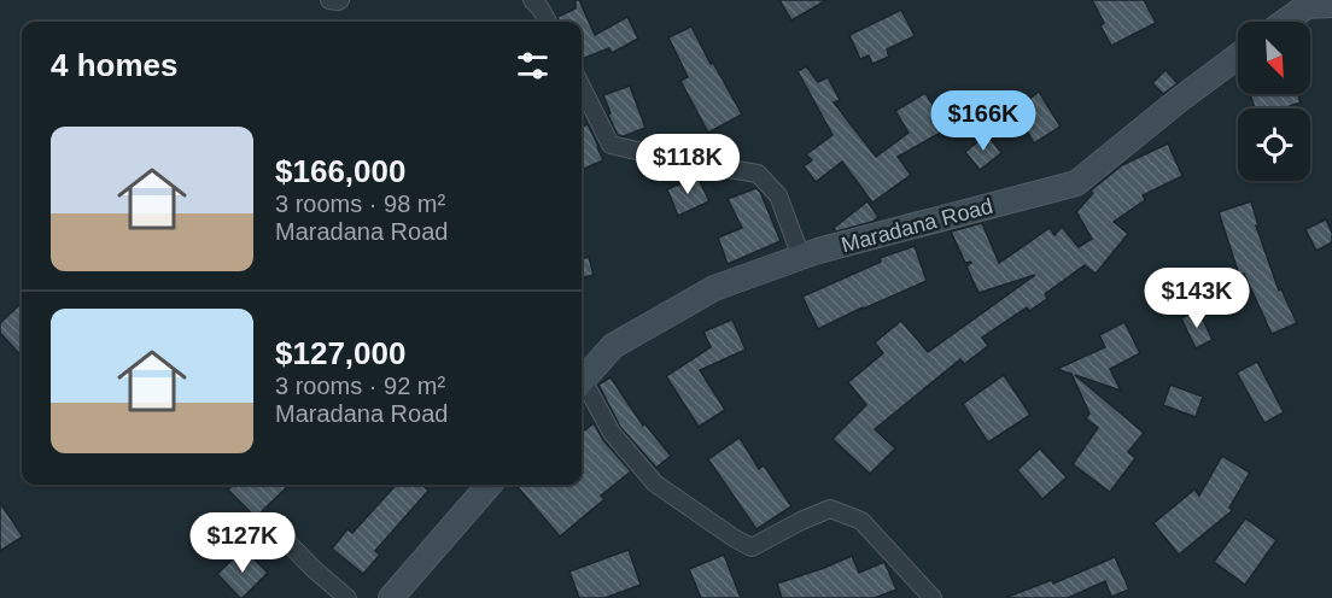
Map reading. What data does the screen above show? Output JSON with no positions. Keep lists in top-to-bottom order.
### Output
{
  "streets": {
    "street": ["Maradana Road"]
  },
  "north": "bottom right",
  "page": {
    "heading": "4 homes",
    "price": [
      "$166K",
      "$118K",
      "$143K",
      "$127K"
    ],
    "list": [
      {
        "name": "$166,000",
        "note": "3 rooms · 98 m² · Maradana Road"
      },
      {
        "name": "$127,000",
        "note": "3 rooms · 92 m² · Maradana Road"
      }
    ]
  }
}
